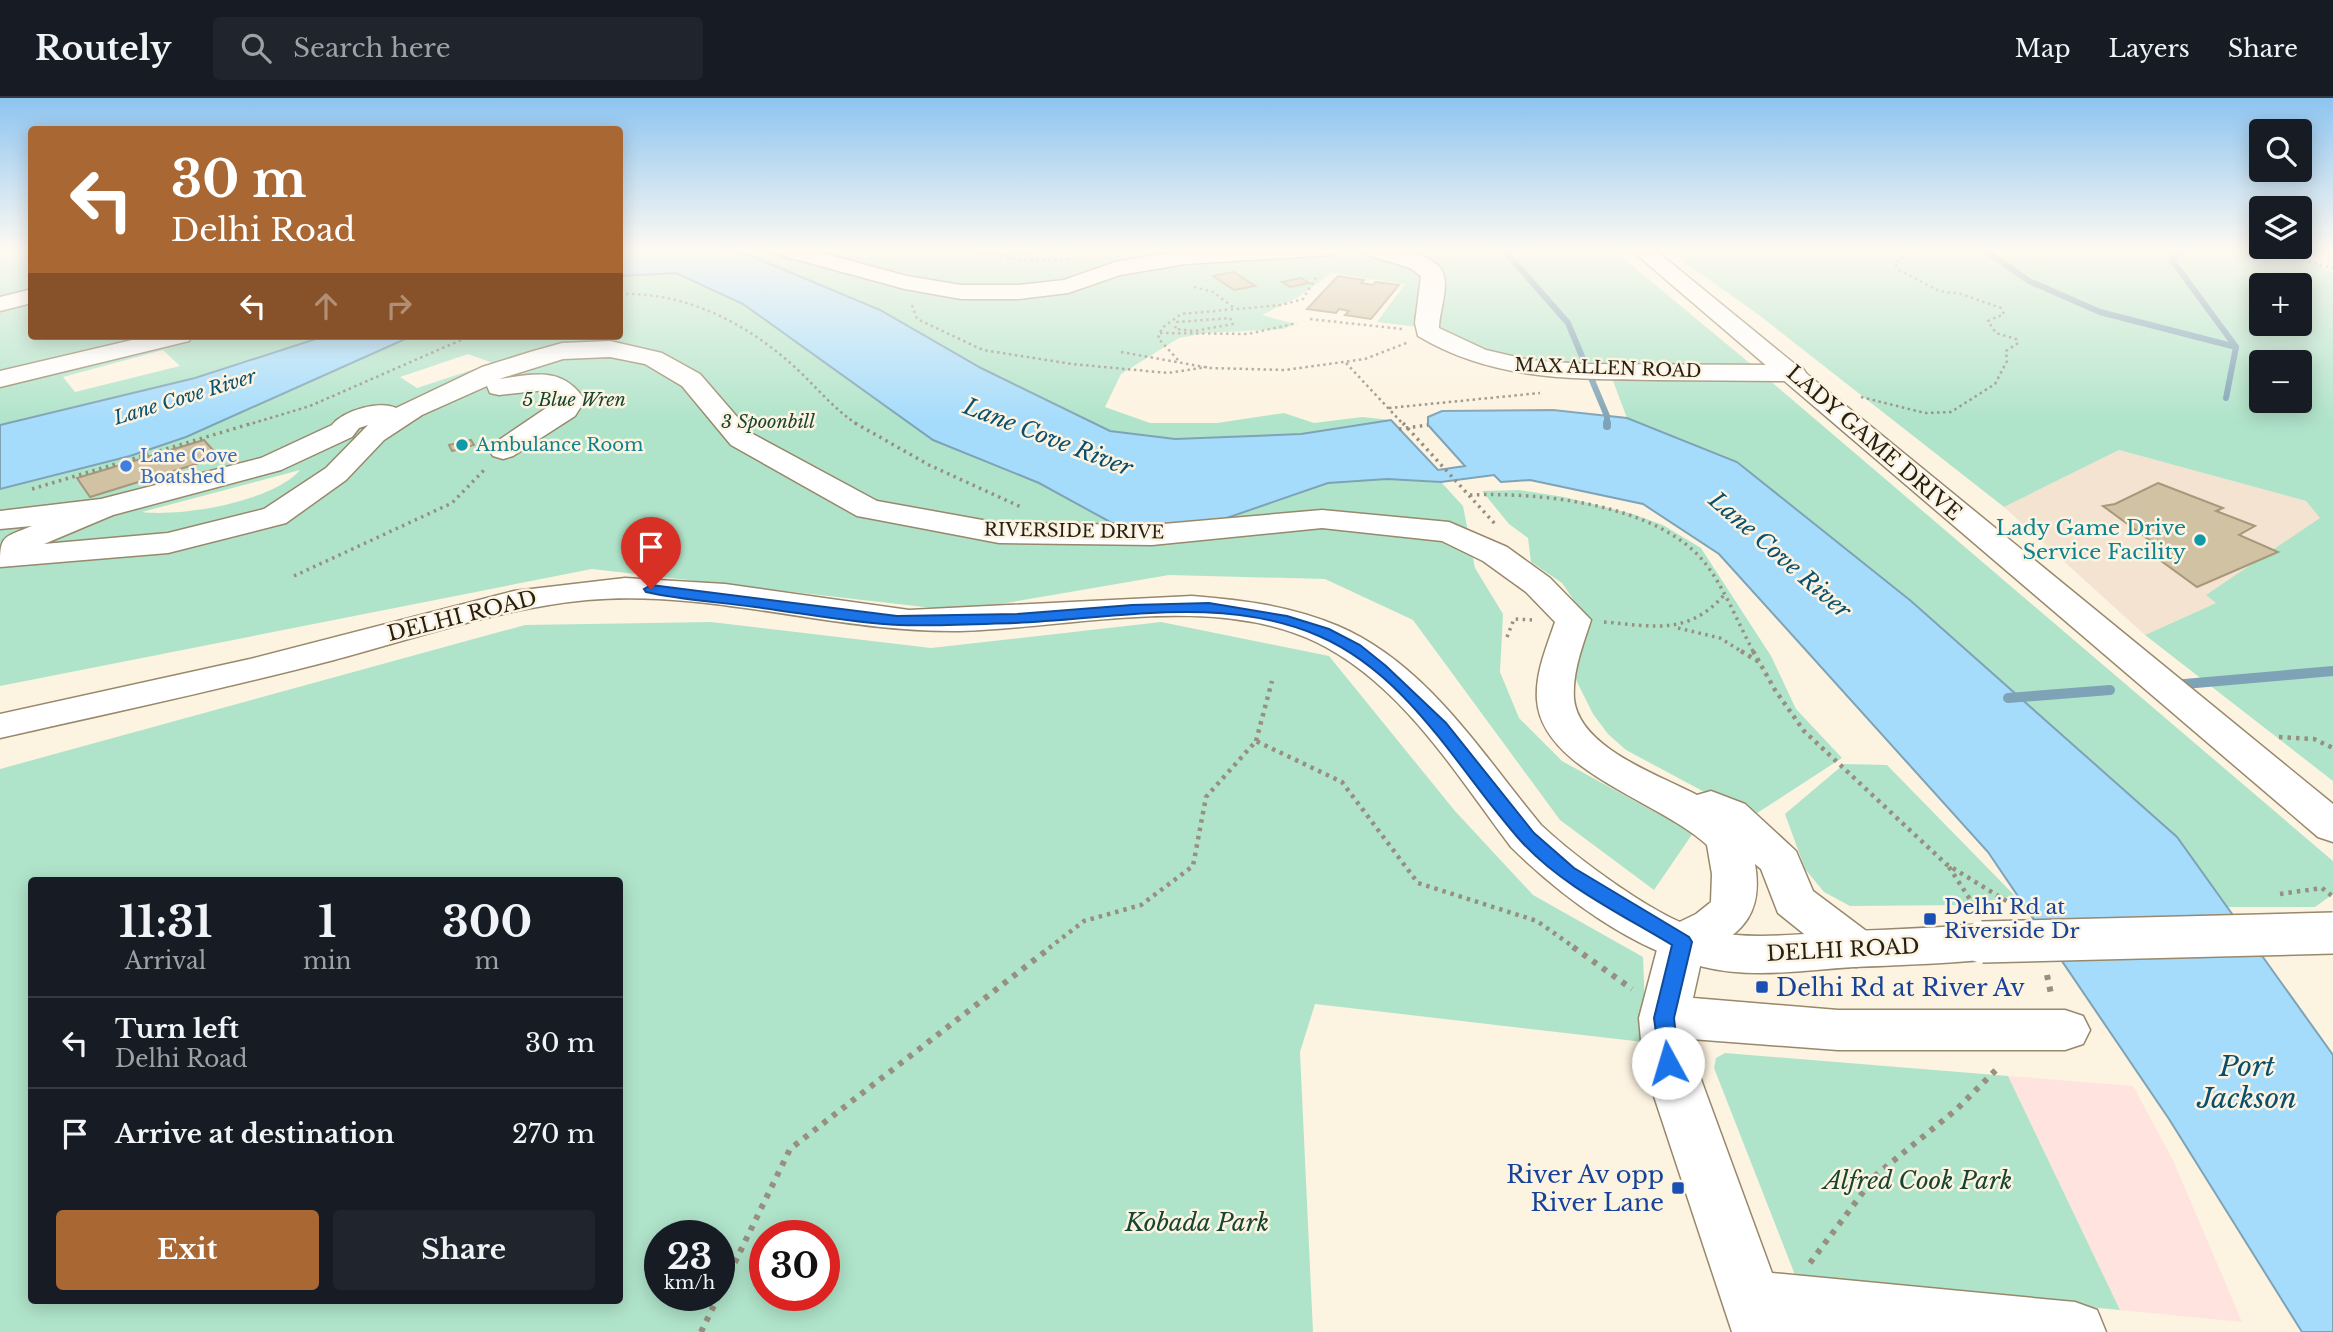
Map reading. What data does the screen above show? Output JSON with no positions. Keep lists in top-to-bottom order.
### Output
{
  "streets": {
    "street": [
      "MAX ALLEN ROAD",
      "LADY GAME DRIVE",
      "RIVERSIDE DRIVE",
      "DELHI ROAD"
    ]
  },
  "crossings": [
    ["MAX ALLEN ROAD", "LADY GAME DRIVE"]
  ],
  "water": ["Lane Cove River", "Port Jackson"],
  "parks": [
    "5 Blue Wren",
    "3 Spoonbill",
    "Alfred Cook Park",
    "Kobada Park"
  ],
  "places": {
    "other": ["Ambulance Room", "Lane Cove Boatshed", "Lady Game Drive Service Facility"],
    "transit": ["Delhi Rd at Riverside Dr", "Delhi Rd at River Av", "River Av opp River Lane"]
  },
  "page": {
    "header": "Routely",
    "search": "Search here",
    "nav": ["Map", "Layers", "Share"],
    "map_buttons": ["+", "−"],
    "turn": ["30 m", "Delhi Road"],
    "eta": [
      "11:31",
      "Arrival",
      "1",
      "min",
      "300",
      "m"
    ],
    "list": [
      {
        "name": "Turn left",
        "note": "Delhi Road",
        "value": "30 m"
      },
      {
        "name": "Arrive at destination",
        "value": "270 m"
      }
    ],
    "buttons": ["Exit", "Share"],
    "speed": "23 km/h",
    "limit": "30"
  }
}
